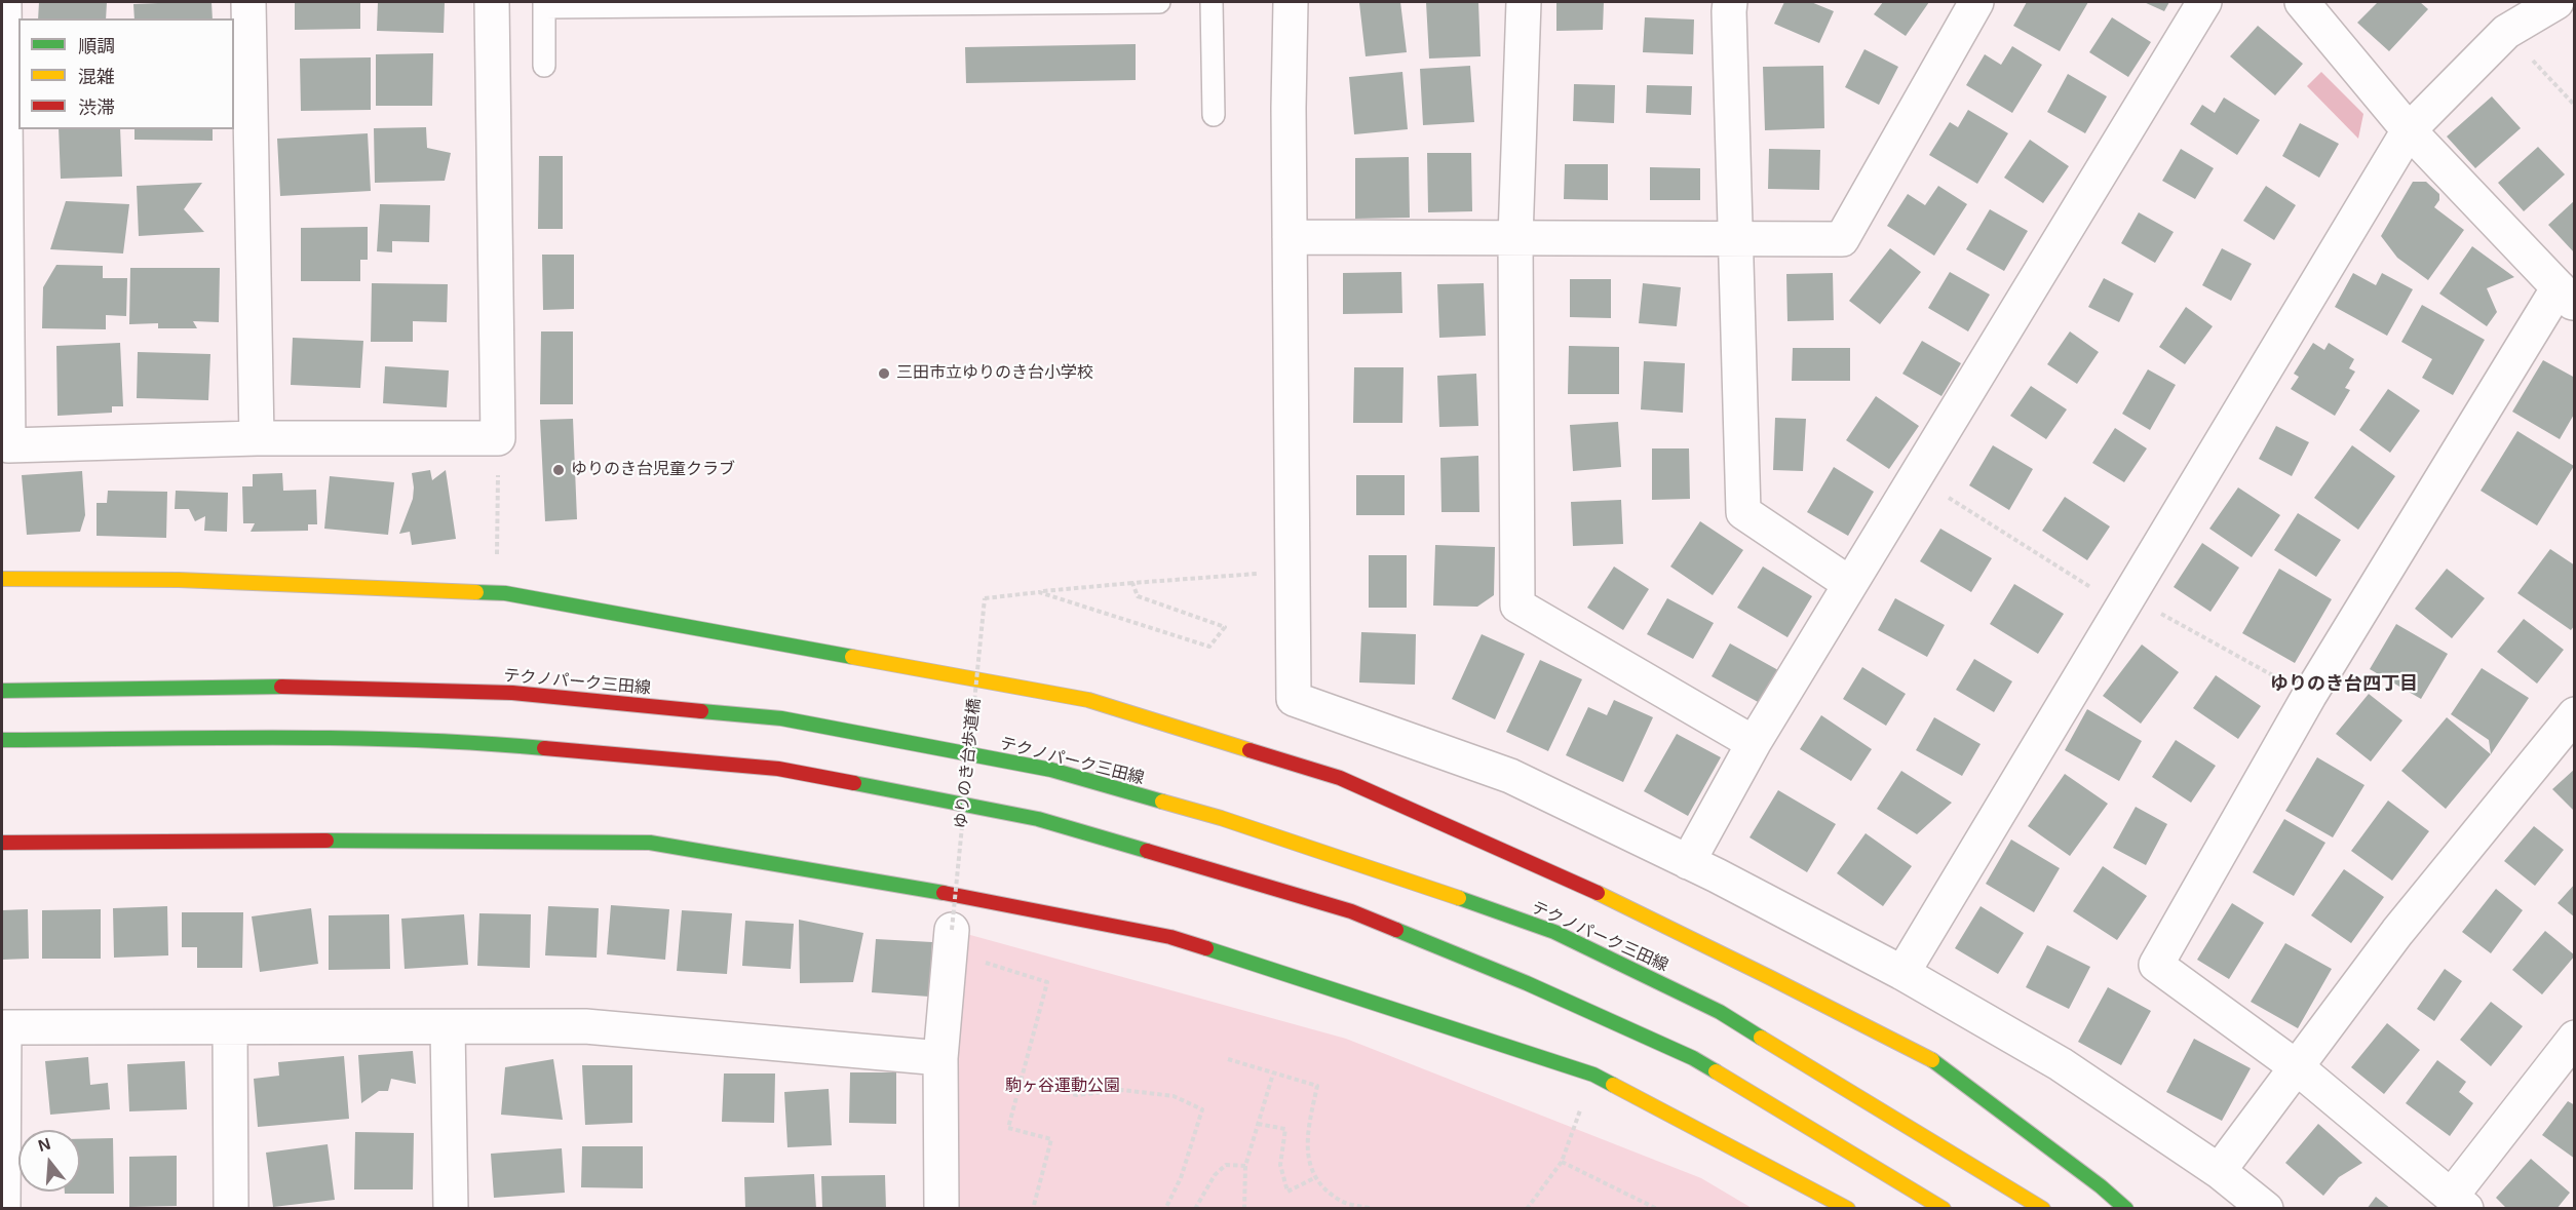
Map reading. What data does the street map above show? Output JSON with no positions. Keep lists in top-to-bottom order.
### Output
{
  "streets": {
    "main road": ["テクノパーク三田線"],
    "path": ["ゆりのき台歩道橋"]
  },
  "districts": ["ゆりのき台四丁目"],
  "parks": ["駒ヶ谷運動公園"],
  "places": ["三田市立ゆりのき台小学校", "ゆりのき台児童クラブ"],
  "legend": ["順調", "混雑", "渋滞"],
  "north": "top"
}
